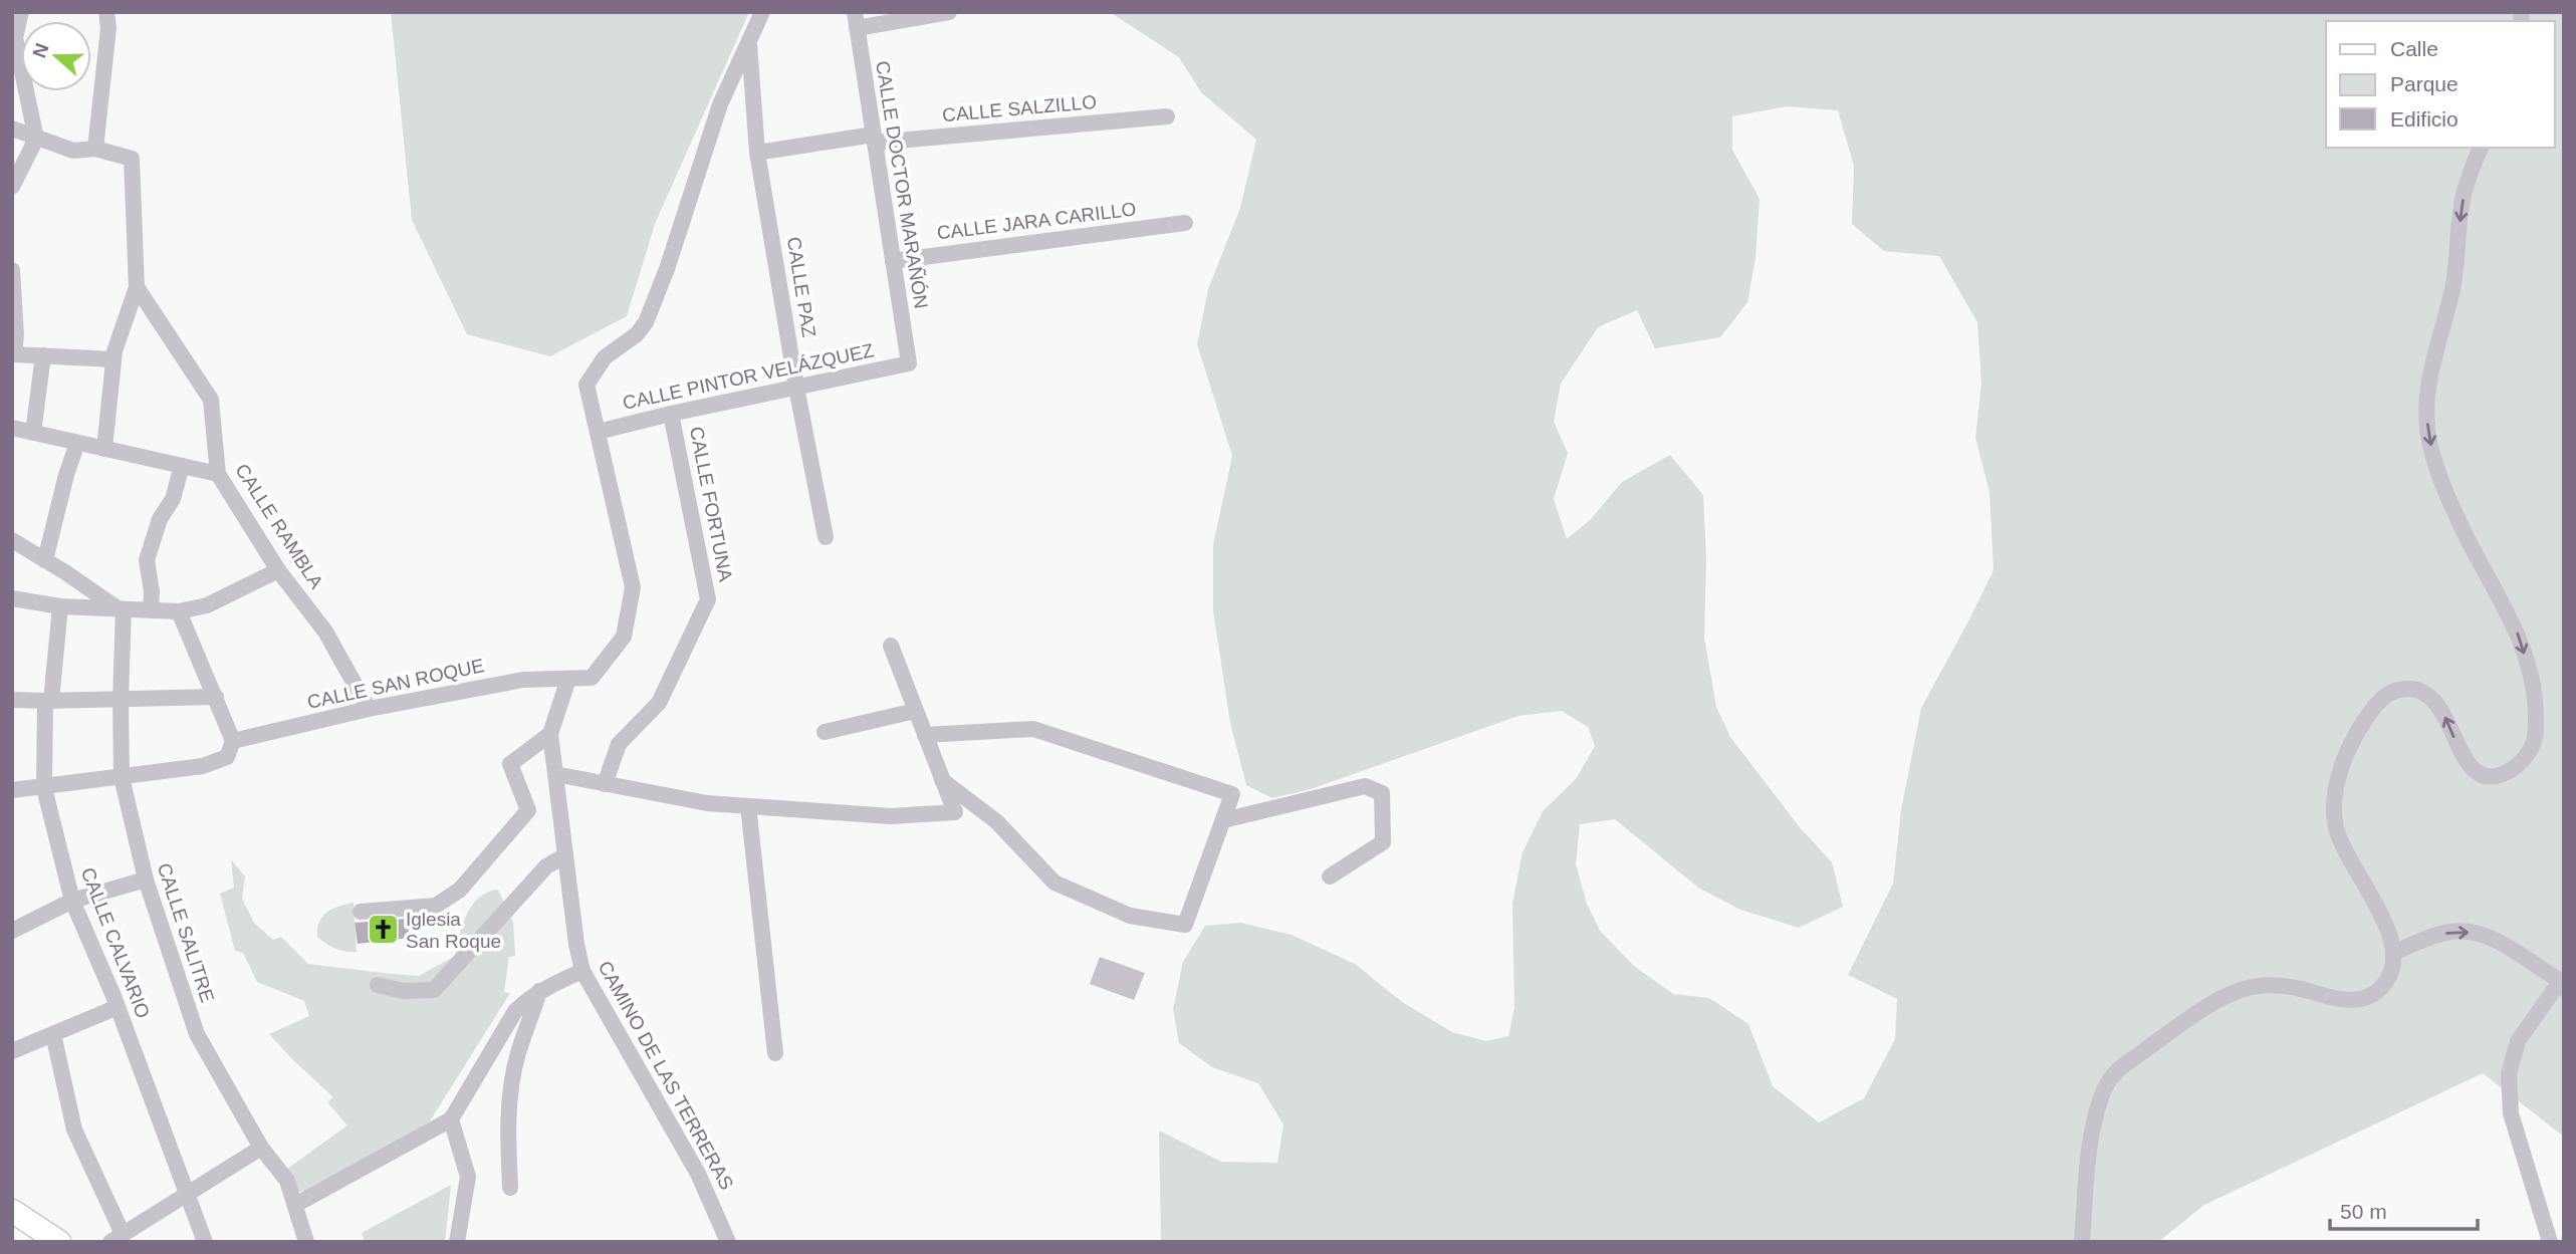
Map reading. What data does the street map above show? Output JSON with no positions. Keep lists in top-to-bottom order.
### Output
{
  "streets": {
    "street": [
      "CALLE SALZILLO",
      "CALLE DOCTOR MARAÑÓN",
      "CALLE JARA CARILLO",
      "CALLE PAZ",
      "CALLE PINTOR VELÁZQUEZ",
      "CALLE FORTUNA",
      "CALLE RAMBLA",
      "CALLE SAN ROQUE",
      "CALLE SALITRE",
      "CALLE CALVARIO",
      "CAMINO DE LAS TERRERAS"
    ]
  },
  "crossings": [
    ["CALLE SALZILLO", "CALLE DOCTOR MARAÑÓN"],
    ["CALLE SALZILLO", "CALLE PAZ"],
    ["CALLE DOCTOR MARAÑÓN", "CALLE JARA CARILLO"],
    ["CALLE DOCTOR MARAÑÓN", "CALLE PINTOR VELÁZQUEZ"],
    ["CALLE PAZ", "CALLE PINTOR VELÁZQUEZ"],
    ["CALLE PINTOR VELÁZQUEZ", "CALLE FORTUNA"],
    ["CALLE PINTOR VELÁZQUEZ", "CALLE SAN ROQUE"],
    ["CALLE RAMBLA", "CALLE SAN ROQUE"],
    ["CALLE SAN ROQUE", "CAMINO DE LAS TERRERAS"]
  ],
  "places": {
    "church": ["Iglesia San Roque"]
  },
  "legend": ["Calle", "Parque", "Edificio"],
  "scale_bar": "50 m",
  "north": "left"
}
